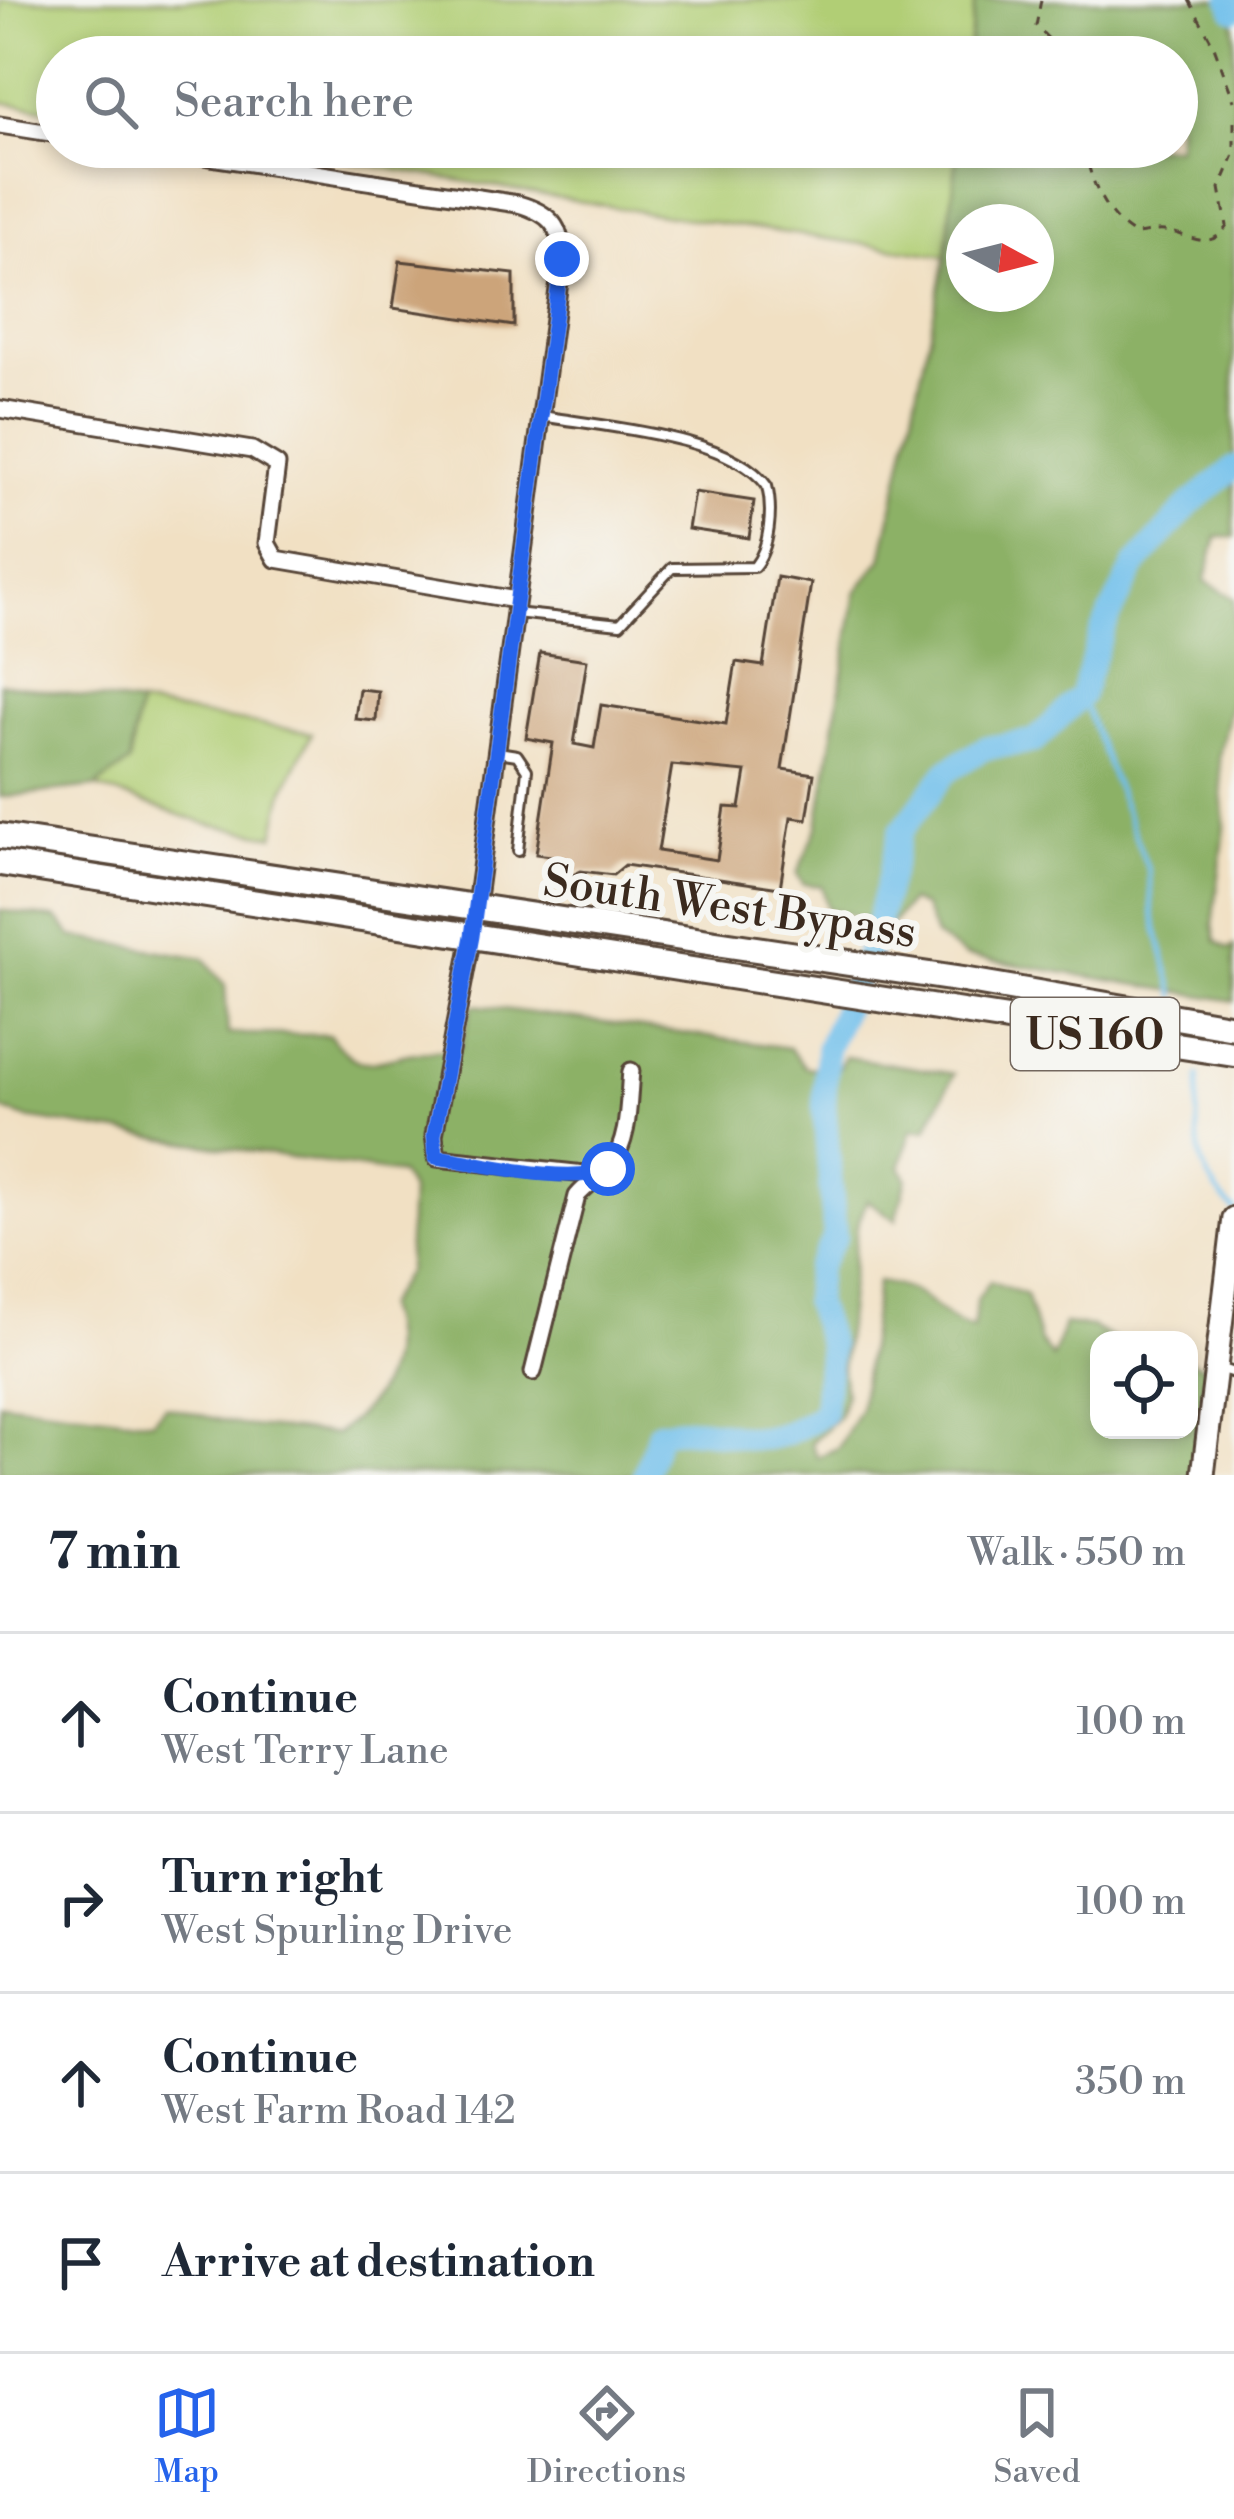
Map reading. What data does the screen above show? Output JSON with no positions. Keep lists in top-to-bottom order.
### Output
{
  "streets": {
    "main road": ["South West Bypass", "US 160"]
  },
  "north": "right",
  "page": {
    "search": "Search here",
    "heading": ["7 min", "Walk · 550 m"],
    "list": [
      ["Continue", "West Terry Lane", "100 m"],
      ["Turn right", "West Spurling Drive", "100 m"],
      ["Continue", "West Farm Road 142", "350 m"],
      "Arrive at destination"
    ],
    "nav": ["Map", "Directions", "Saved"]
  }
}
